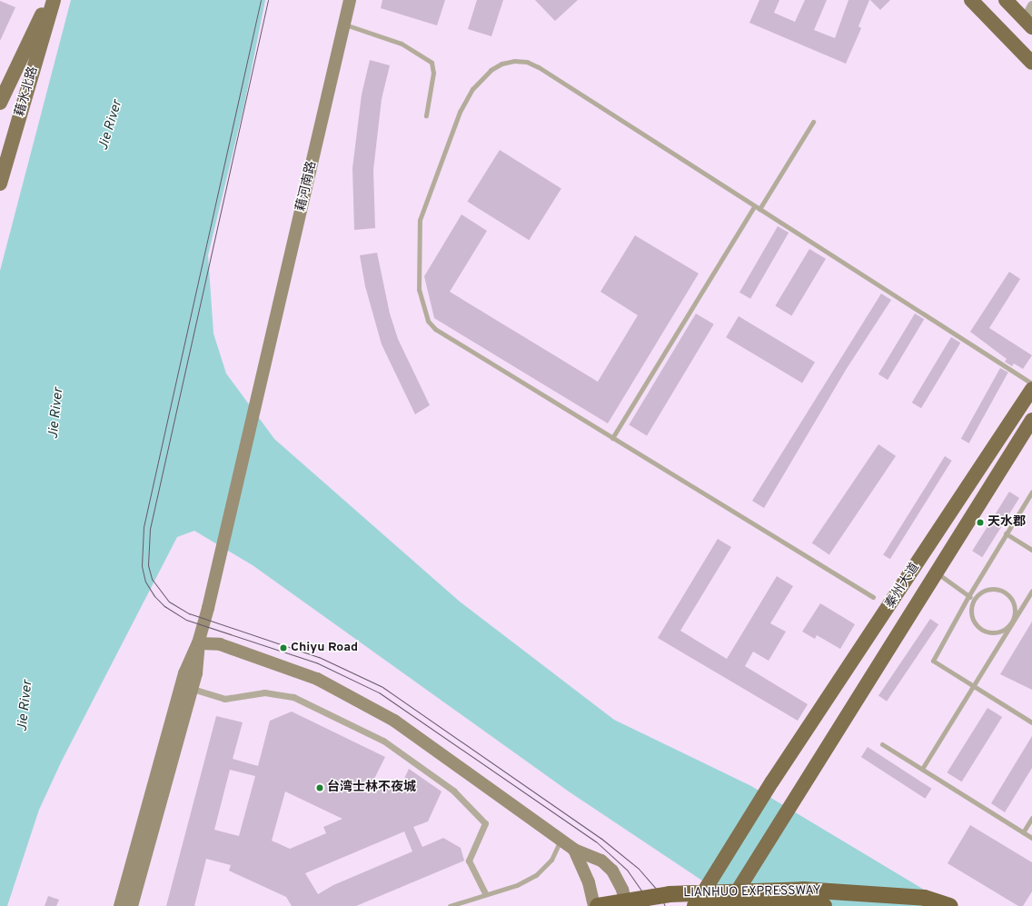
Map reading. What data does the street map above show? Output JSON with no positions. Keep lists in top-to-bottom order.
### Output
{
  "streets": {
    "highway": ["秦州大道", "LIANHUO EXPRESSWAY"],
    "main road": ["藉水北路", "藉河南路"]
  },
  "crossings": [
    ["秦州大道", "LIANHUO EXPRESSWAY"]
  ],
  "water": ["Jie River"],
  "places": ["天水郡", "Chiyu Road", "台湾士林不夜城"]
}
